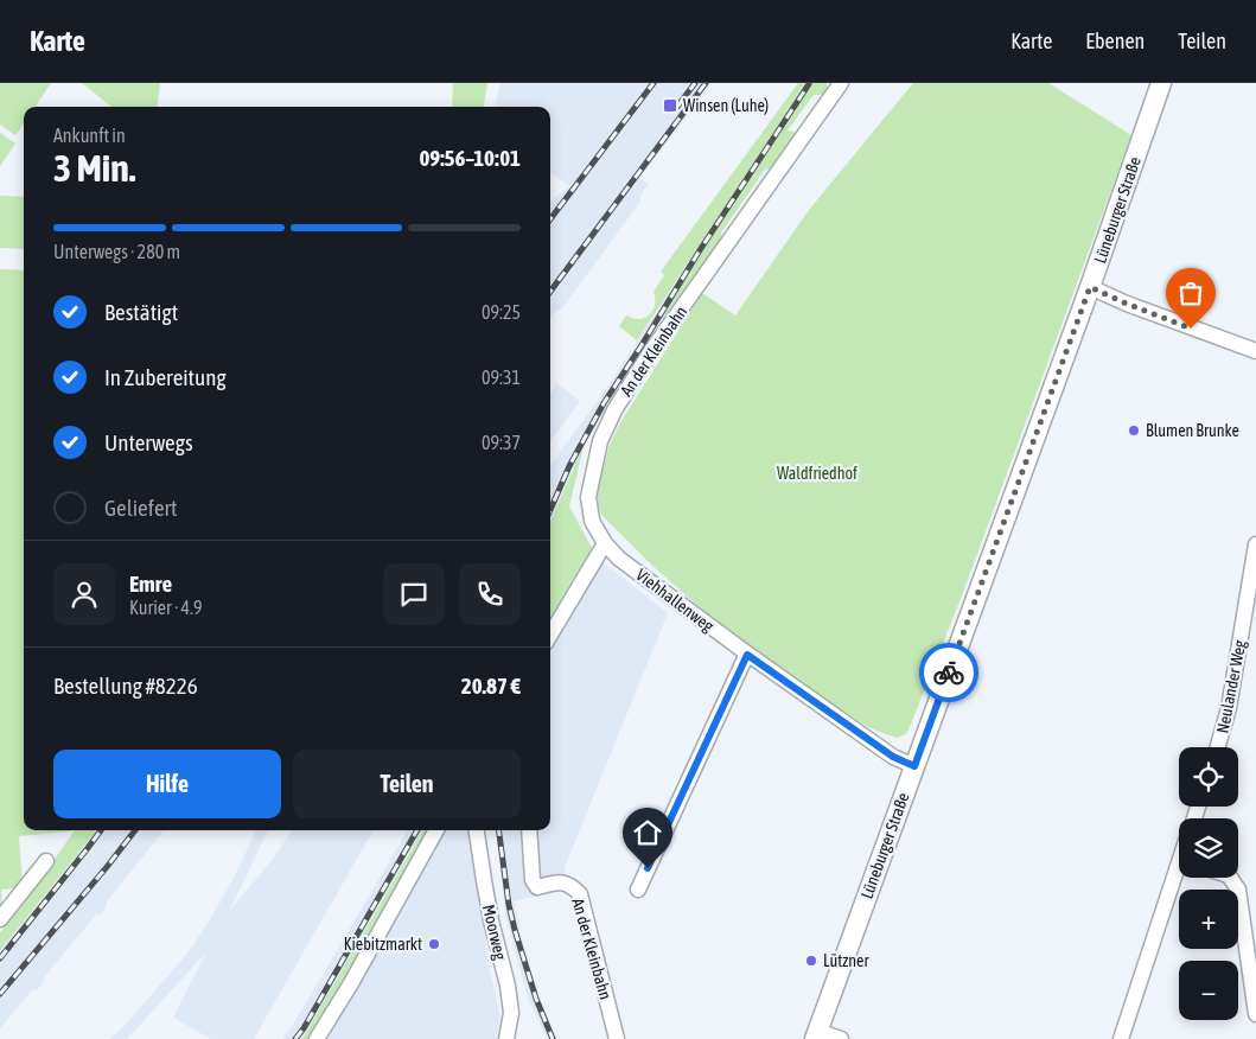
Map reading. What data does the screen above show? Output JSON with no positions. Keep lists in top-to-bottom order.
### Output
{
  "streets": {
    "main road": ["Lüneburger Straße"],
    "street": [
      "An der Kleinbahn",
      "Viehhallenweg",
      "Neulander Weg",
      "Moorweg"
    ]
  },
  "crossings": [
    ["Lüneburger Straße", "Viehhallenweg"],
    ["An der Kleinbahn", "Viehhallenweg"]
  ],
  "parks": ["Waldfriedhof"],
  "places": {
    "transit": ["Winsen (Luhe)"],
    "other": ["Blumen Brunke", "Kiebitzmarkt", "Lützner"]
  },
  "page": {
    "header": "Karte",
    "nav": ["Karte", "Ebenen", "Teilen"],
    "heading": ["3 Min.", "Ankunft in", "09:56–10:01"],
    "panel": [
      "Emre",
      "Kurier · 4.9",
      "Bestellung #8226",
      "20.87 €"
    ],
    "bar": "Unterwegs · 280 m",
    "list": [
      ["Bestätigt", "09:25"],
      ["In Zubereitung", "09:31"],
      ["Unterwegs", "09:37"],
      "Geliefert"
    ],
    "buttons": ["Hilfe", "Teilen"],
    "map_buttons": ["+", "−"]
  }
}
